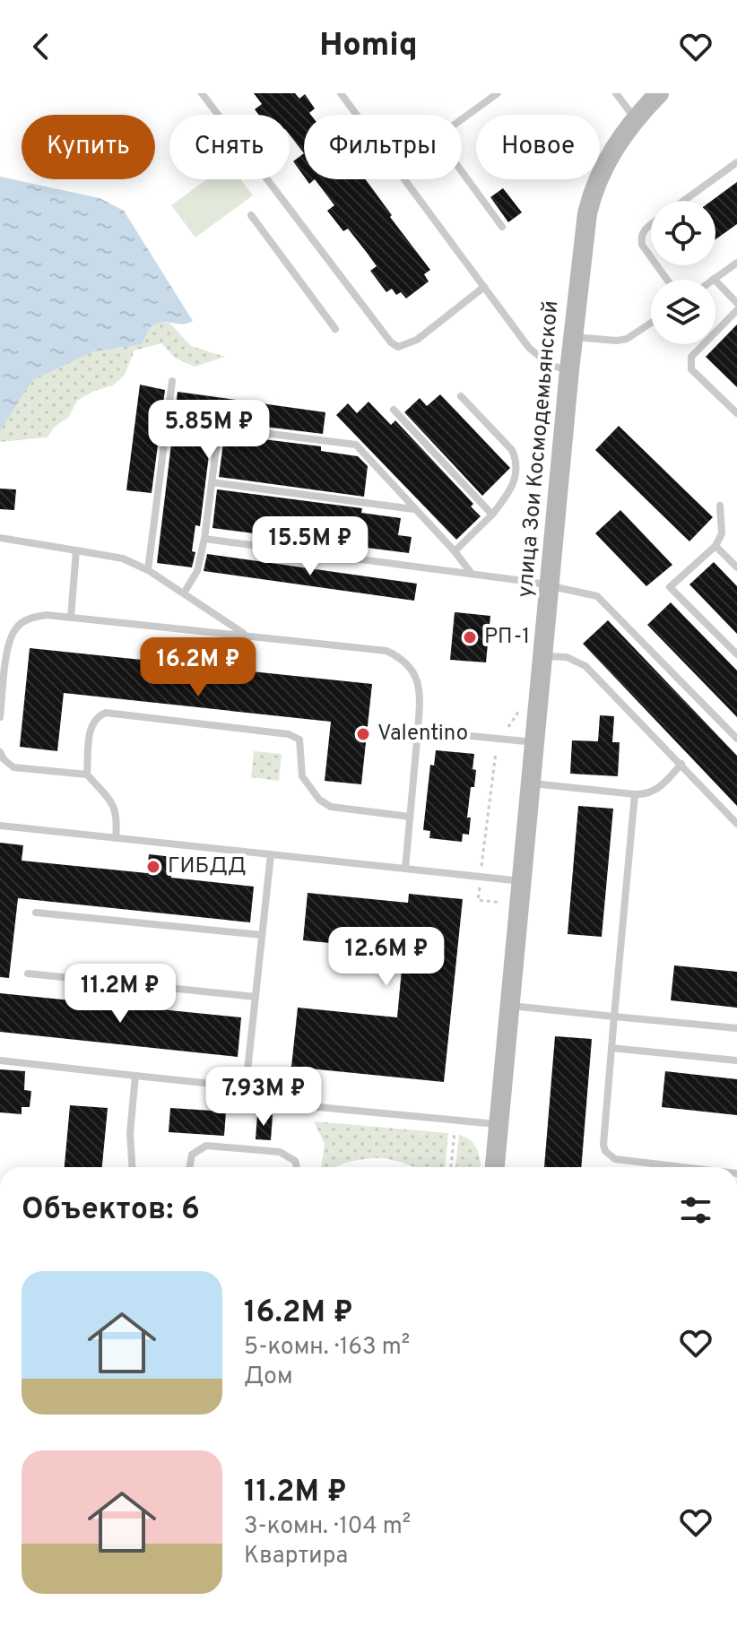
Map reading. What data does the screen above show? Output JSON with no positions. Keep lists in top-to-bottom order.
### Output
{
  "streets": {
    "street": ["улица Зои Космодемьянской"]
  },
  "places": ["РП-1", "Valentino", "ГИБДД"],
  "page": {
    "header": "Homiq",
    "chip": [
      "Купить",
      "Снять",
      "Фильтры",
      "Новое"
    ],
    "price": [
      "5.85M ₽",
      "15.5M ₽",
      "16.2M ₽",
      "12.6M ₽",
      "11.2M ₽",
      "7.93M ₽"
    ],
    "heading": "Объектов: 6",
    "list": [
      {
        "name": "16.2M ₽",
        "note": "5-комн. · 163 m² · Дом"
      },
      {
        "name": "11.2M ₽",
        "note": "3-комн. · 104 m² · Квартира"
      }
    ]
  }
}
